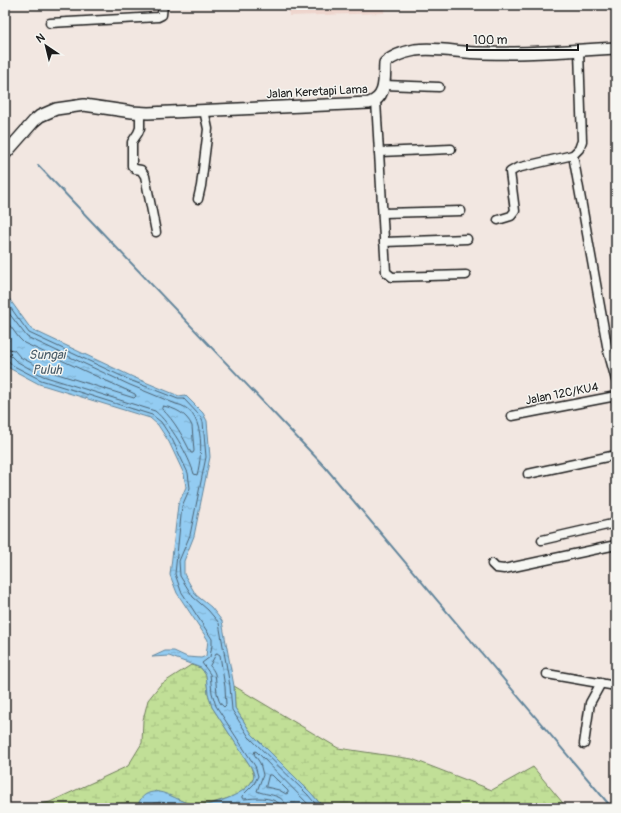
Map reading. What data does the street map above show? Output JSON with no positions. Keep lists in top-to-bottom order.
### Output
{
  "streets": {
    "street": ["Jalan Keretapi Lama", "Jalan 12C/KU4"]
  },
  "water": ["Sungai Puluh"],
  "scale_bar": "100 m",
  "north": "top left"
}
